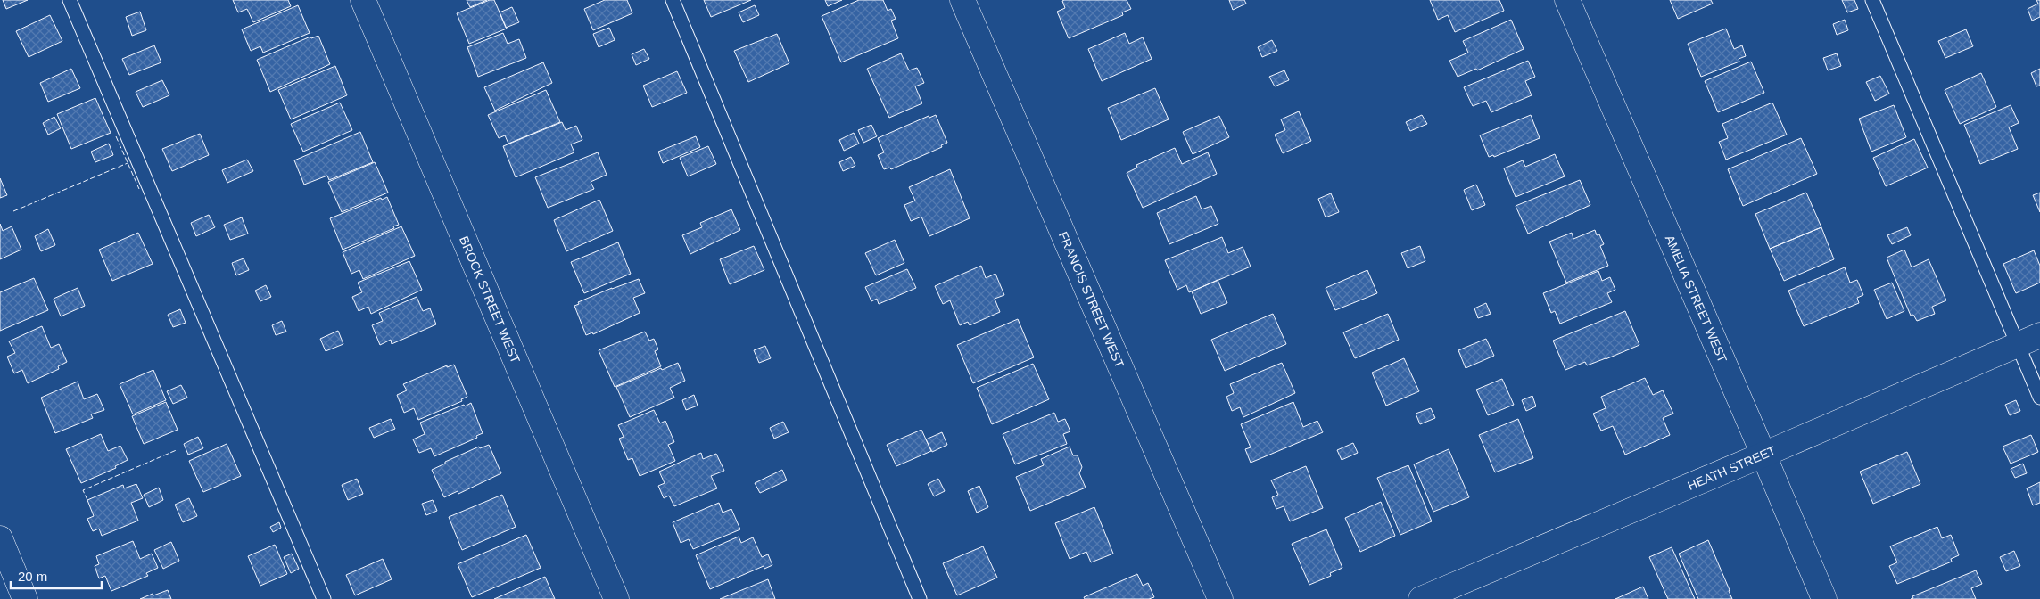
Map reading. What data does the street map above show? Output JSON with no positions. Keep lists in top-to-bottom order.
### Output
{
  "streets": {
    "street": [
      "BROCK STREET WEST",
      "FRANCIS STREET WEST",
      "AMELIA STREET WEST",
      "HEATH STREET"
    ]
  },
  "crossings": [
    ["AMELIA STREET WEST", "HEATH STREET"]
  ],
  "scale_bar": "20 m"
}
